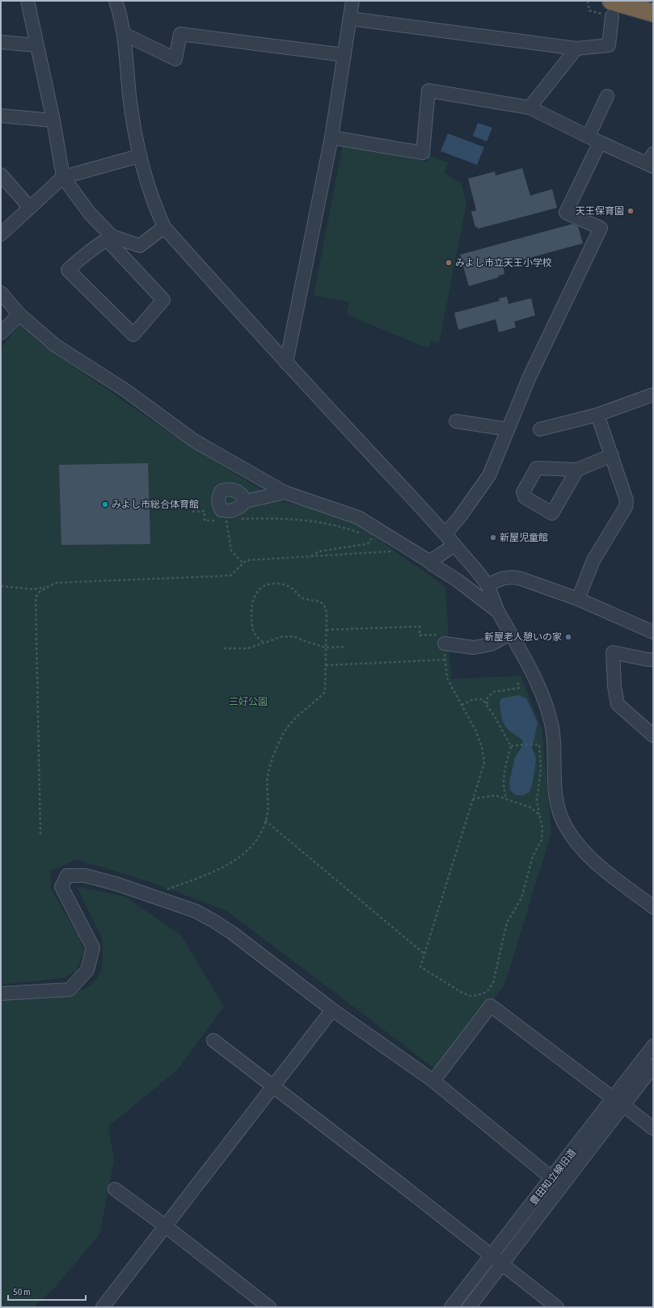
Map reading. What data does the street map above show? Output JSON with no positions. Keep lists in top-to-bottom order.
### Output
{
  "streets": {
    "street": ["豊田知立線旧道"]
  },
  "parks": ["三好公園"],
  "places": [
    "天王保育園",
    "みよし市立天王小学校",
    "みよし市総合体育館",
    "新屋児童館",
    "新屋老人憩いの家"
  ],
  "scale_bar": "50 m"
}
